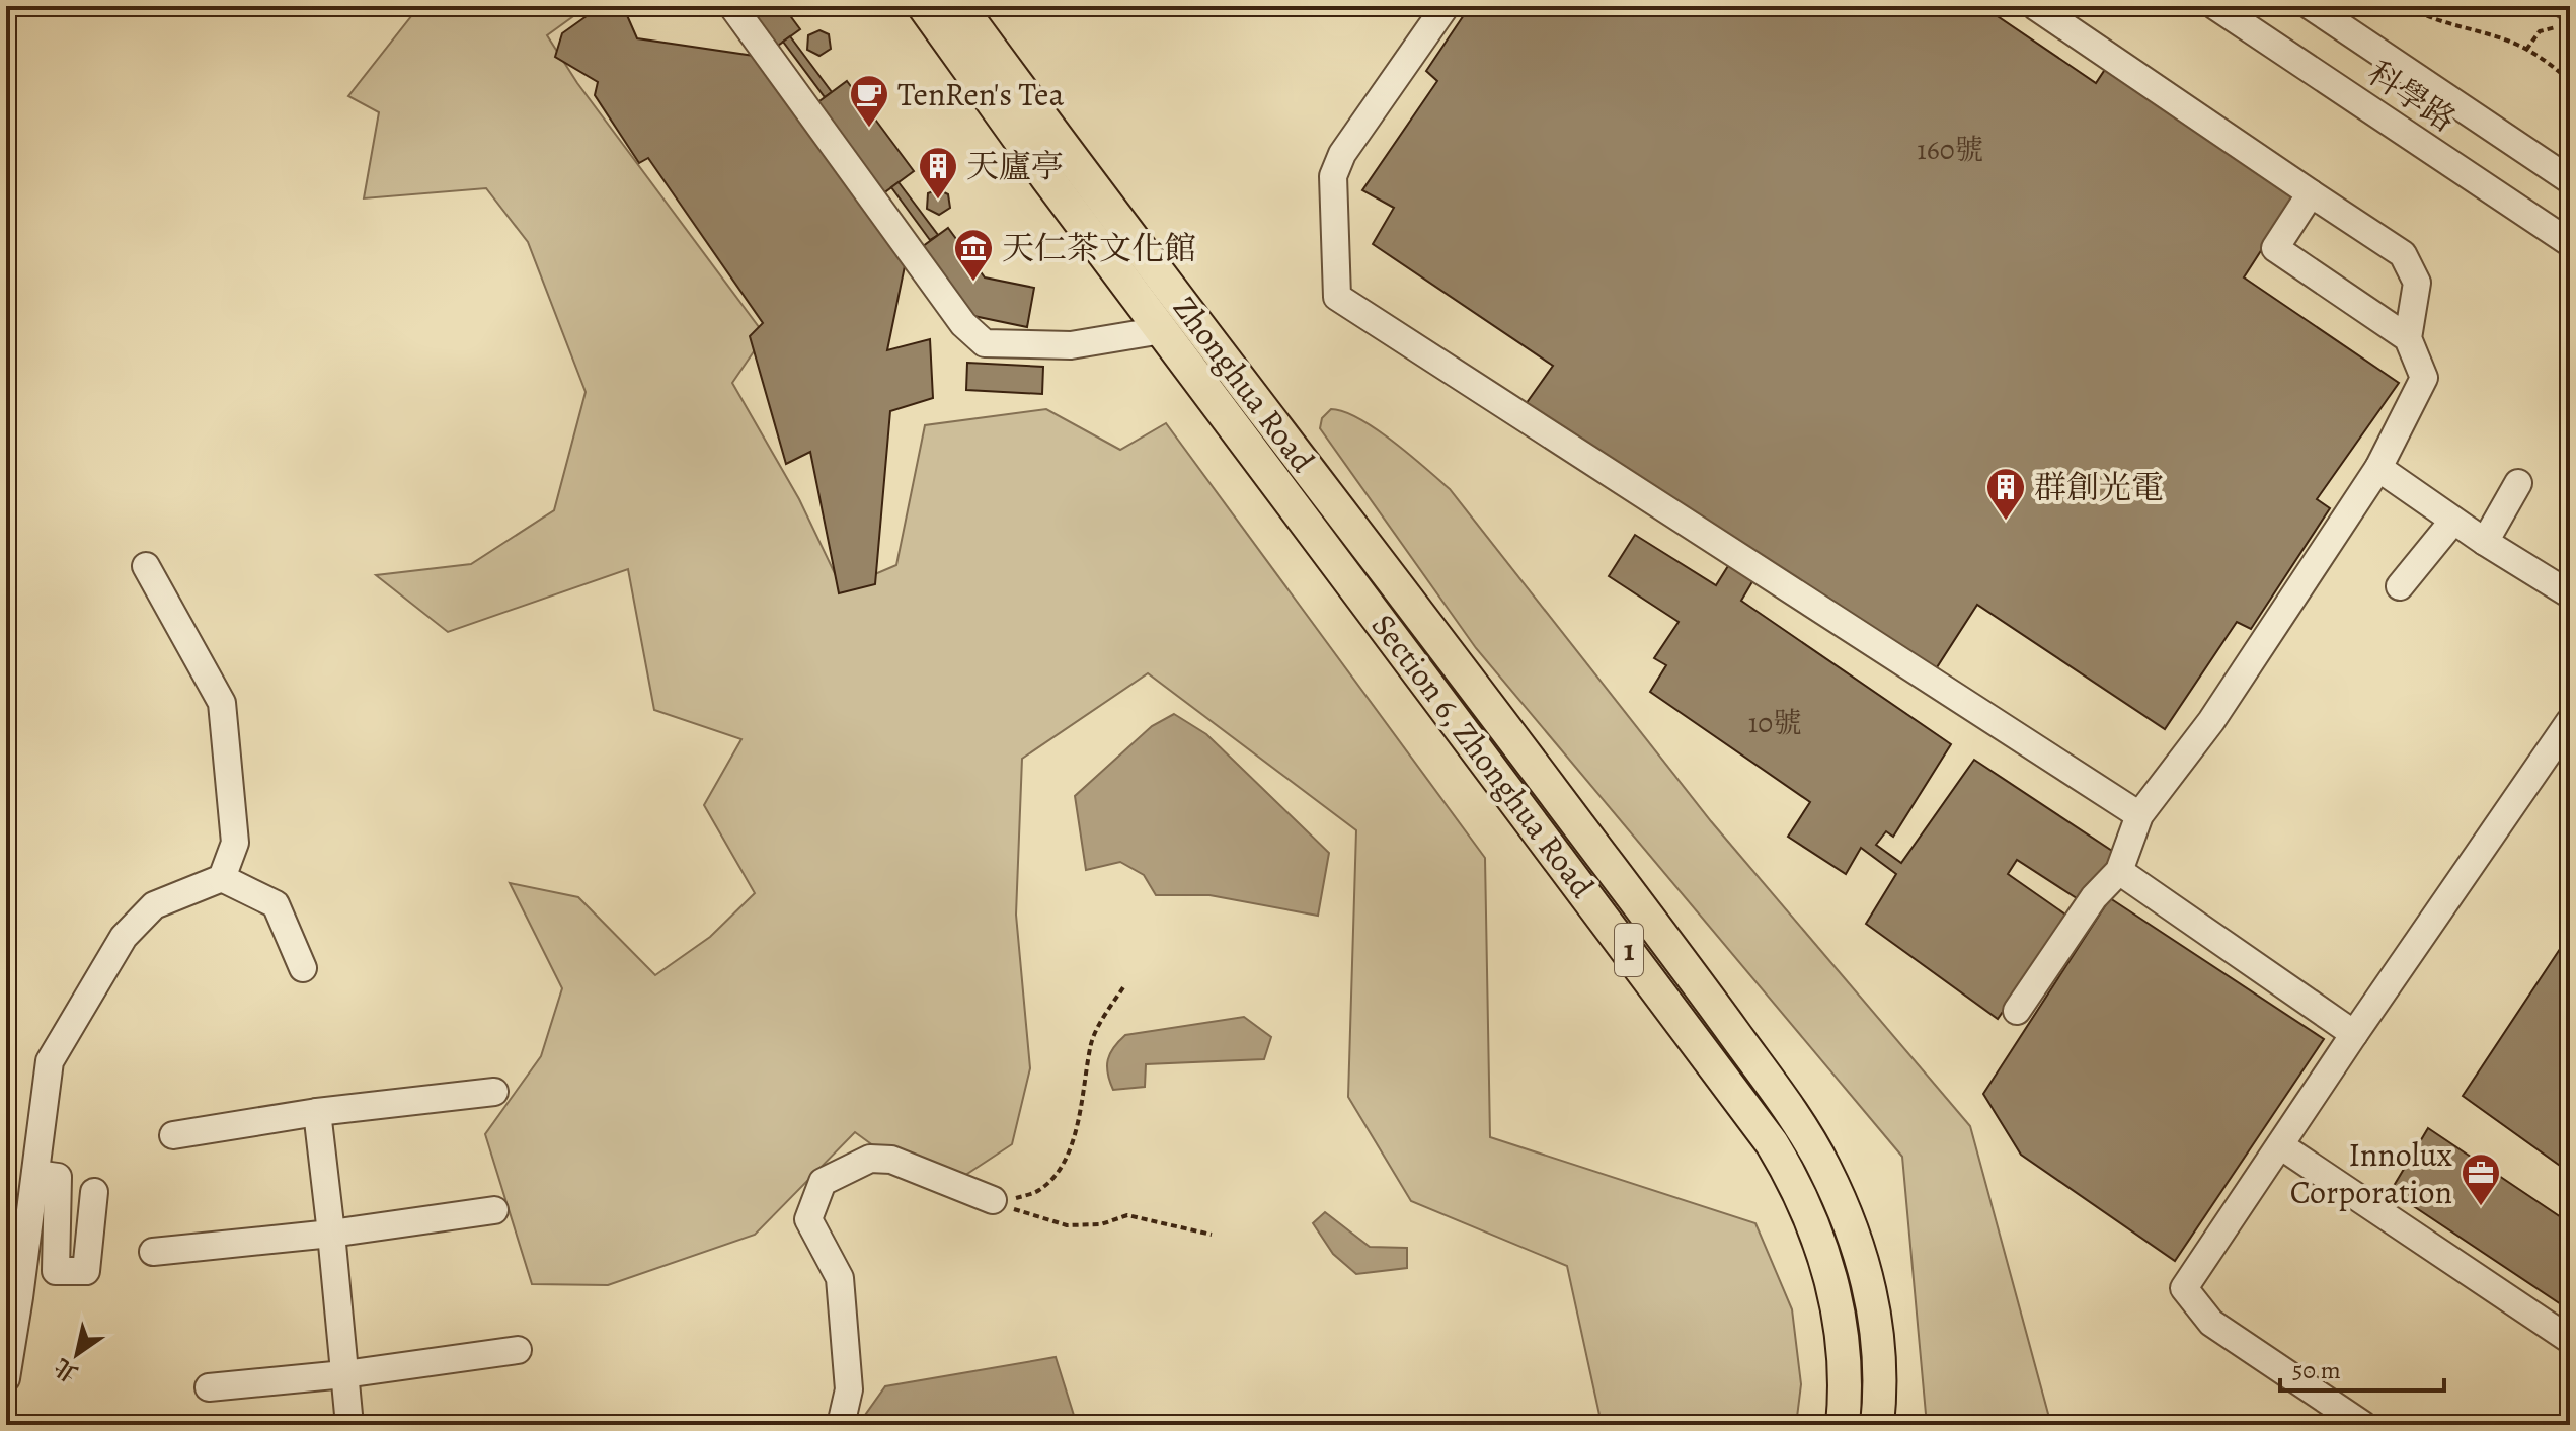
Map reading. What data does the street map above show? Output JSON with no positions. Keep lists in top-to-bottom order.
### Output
{
  "streets": {
    "main road": ["Zhonghua Road", "Section 6, Zhonghua Road", "1"],
    "street": ["科學路"]
  },
  "crossings": [
    ["Zhonghua Road", "Section 6, Zhonghua Road"]
  ],
  "places": {
    "cafe": ["TenRen's Tea"],
    "building": ["天廬亭", "群創光電"],
    "museum": ["天仁茶文化館"],
    "office": ["Innolux Corporation"]
  },
  "house_numbers": ["160號", "10號"],
  "scale_bar": "50 m",
  "north": "bottom left"
}
